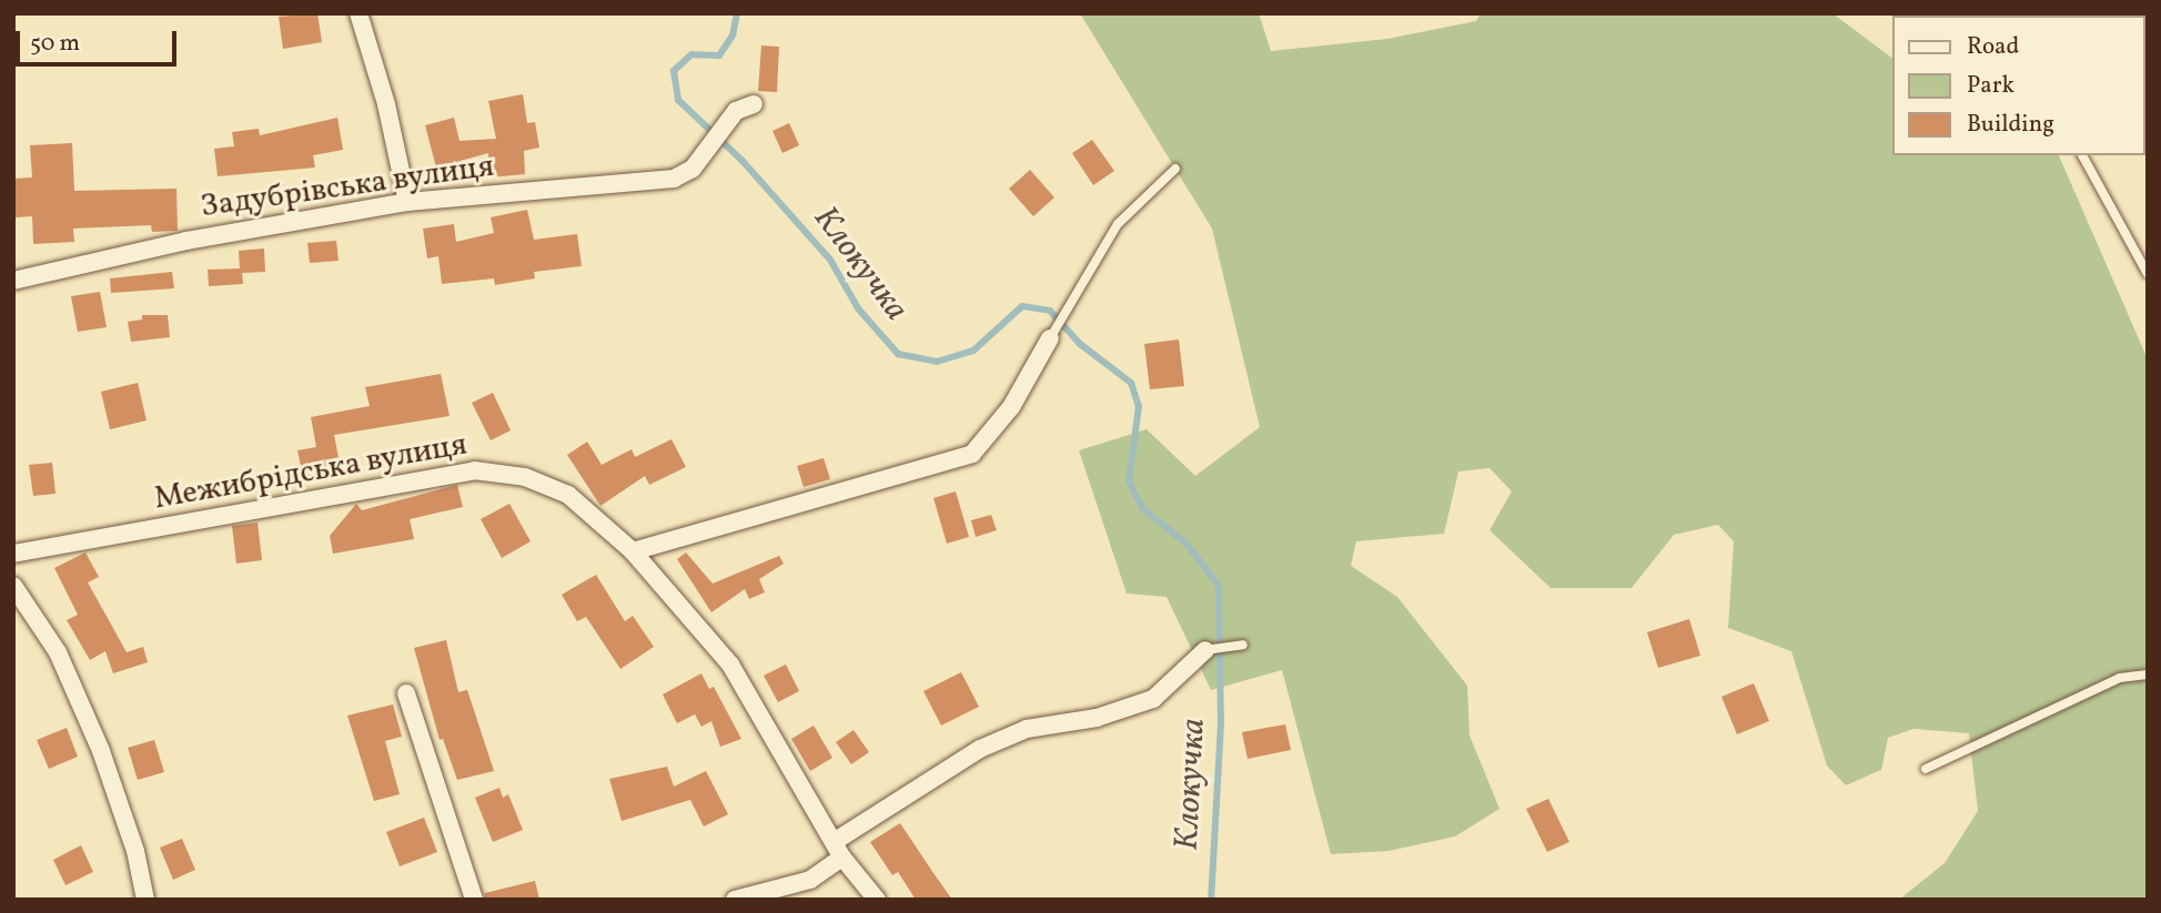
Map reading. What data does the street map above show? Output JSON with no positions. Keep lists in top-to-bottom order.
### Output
{
  "streets": {
    "street": ["Задубрівська вулиця", "Межибрідська вулиця"]
  },
  "water": ["Клокучка"],
  "legend": ["Road", "Park", "Building"],
  "scale_bar": "50 m"
}
